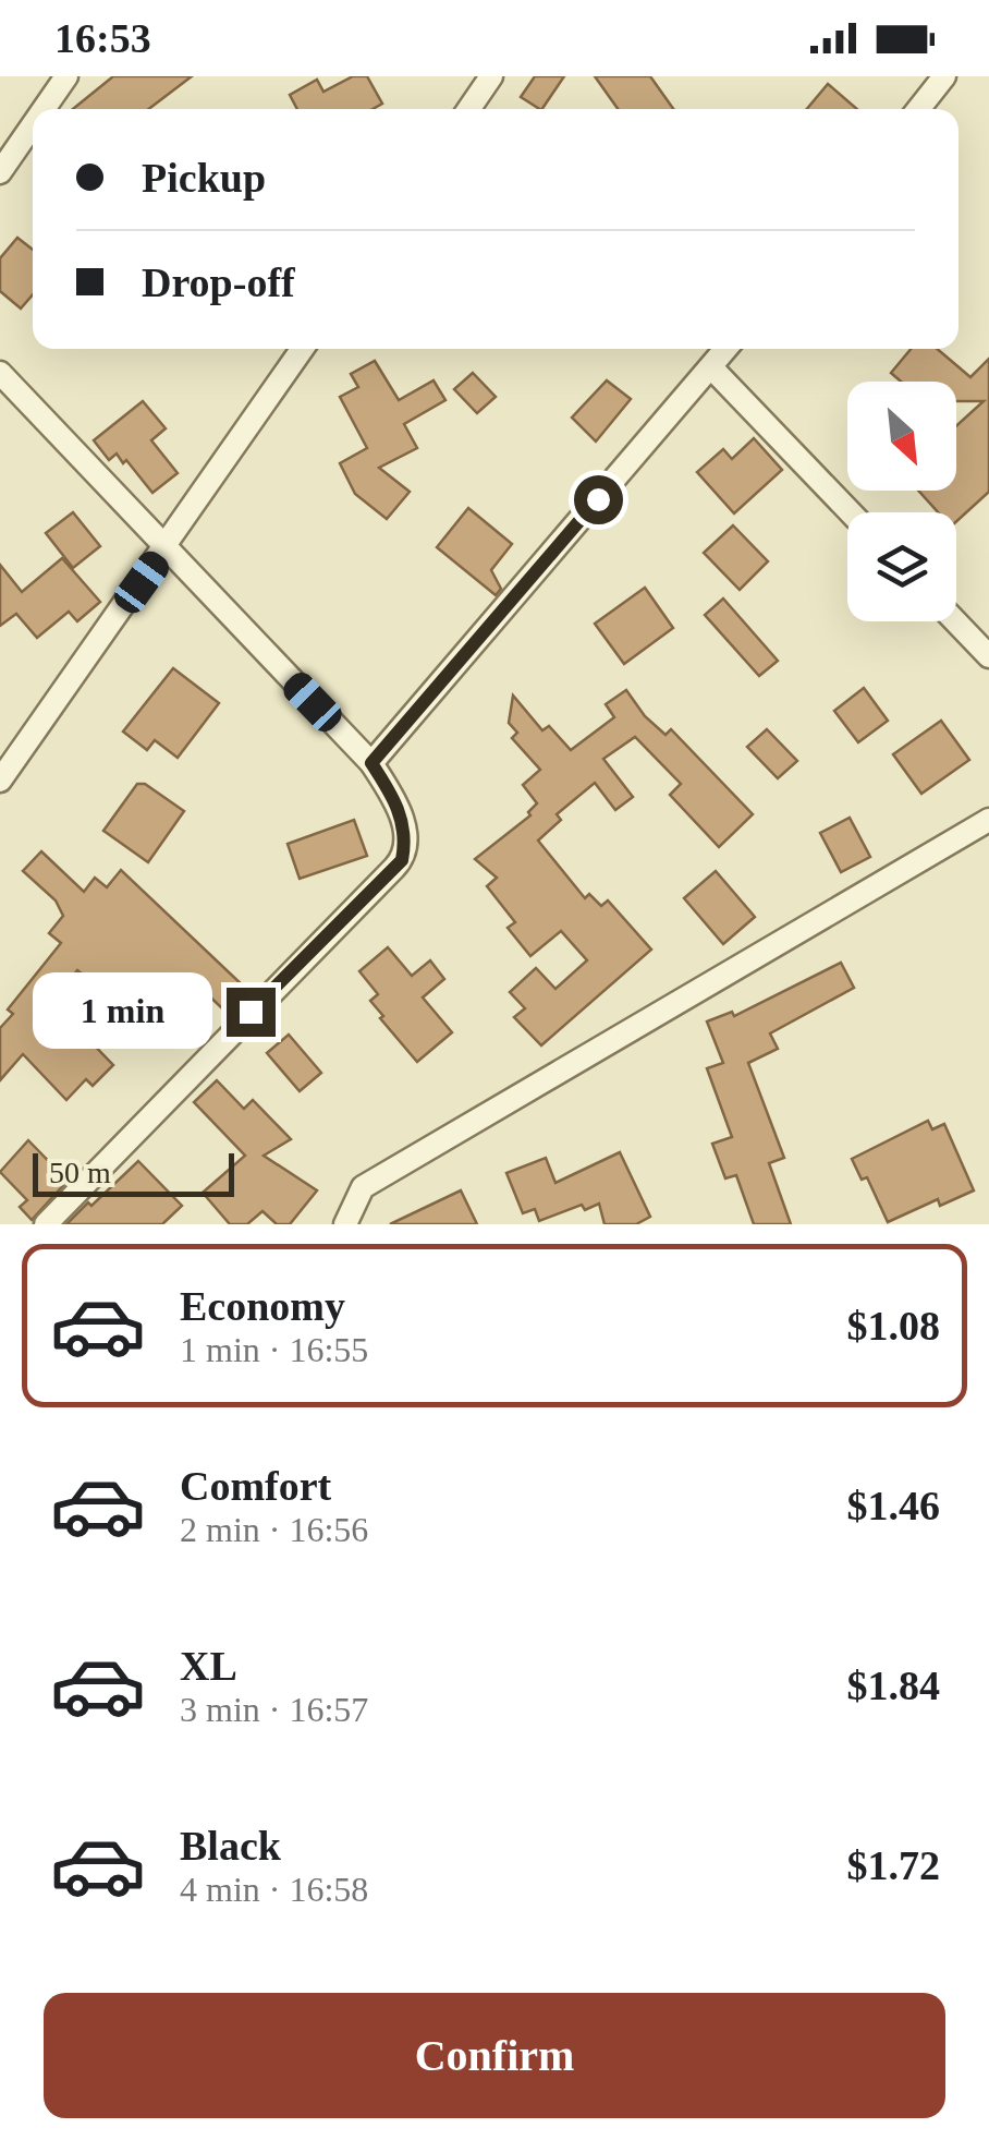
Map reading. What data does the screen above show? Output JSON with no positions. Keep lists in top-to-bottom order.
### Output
{
  "scale_bar": "50 m",
  "north": "bottom right",
  "page": {
    "status": "16:53",
    "banner": ["Pickup", "Drop-off"],
    "bubble": "1 min",
    "scale": "50 m",
    "list": [
      {
        "name": "Economy",
        "note": "1 min · 16:55",
        "value": "$1.08"
      },
      {
        "name": "Comfort",
        "note": "2 min · 16:56",
        "value": "$1.46"
      },
      {
        "name": "XL",
        "note": "3 min · 16:57",
        "value": "$1.84"
      },
      {
        "name": "Black",
        "note": "4 min · 16:58",
        "value": "$1.72"
      }
    ],
    "buttons": "Confirm"
  }
}
